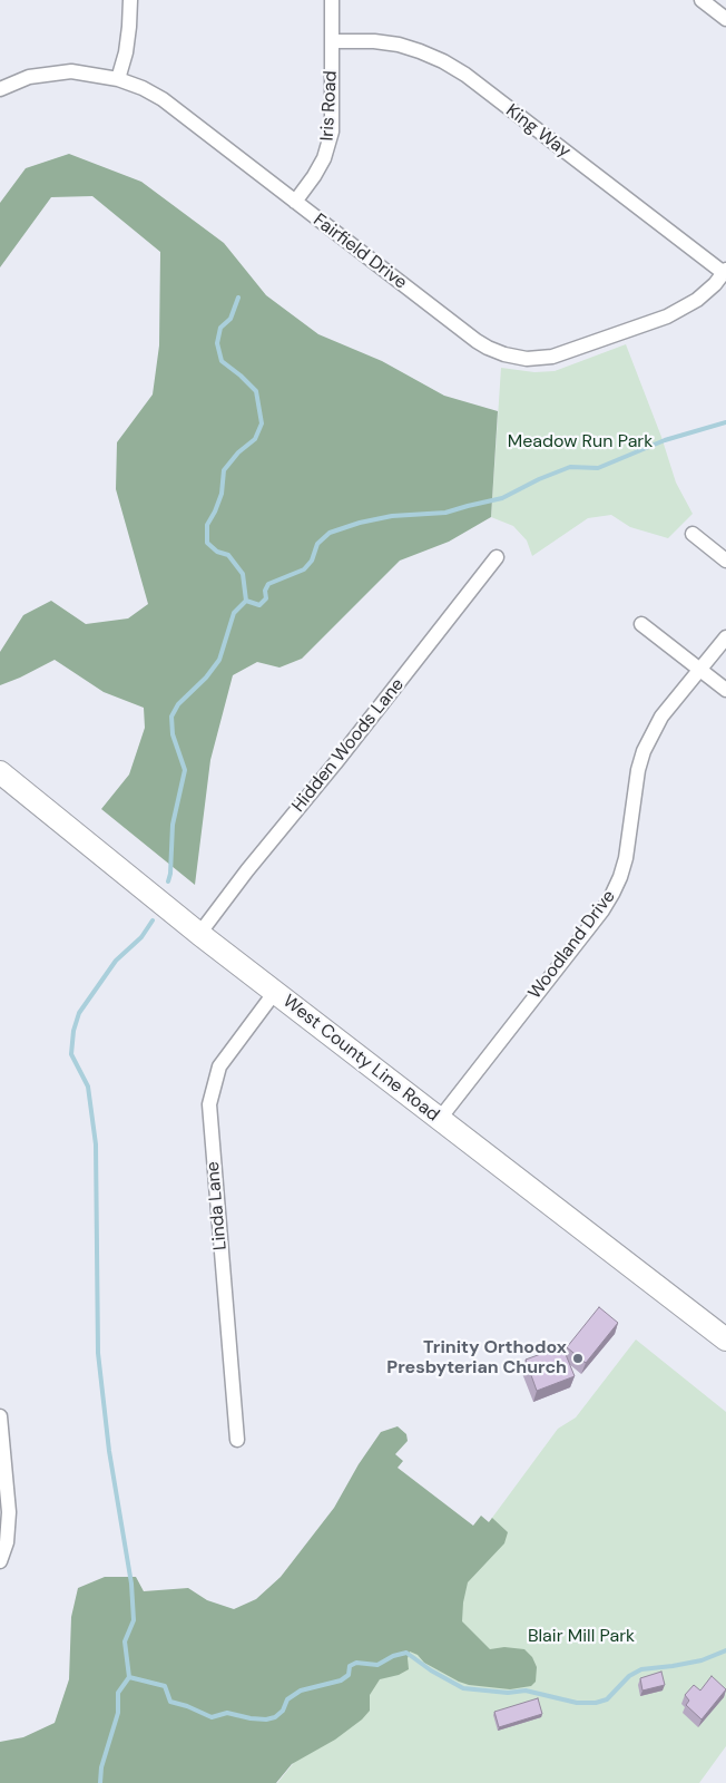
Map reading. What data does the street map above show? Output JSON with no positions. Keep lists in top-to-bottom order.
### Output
{
  "streets": {
    "main road": ["West County Line Road"],
    "street": [
      "Iris Road",
      "King Way",
      "Fairfield Drive",
      "Hidden Woods Lane",
      "Woodland Drive",
      "Linda Lane"
    ]
  },
  "crossings": [
    ["Iris Road", "King Way"],
    ["Iris Road", "Fairfield Drive"],
    ["King Way", "Fairfield Drive"],
    ["Hidden Woods Lane", "West County Line Road"],
    ["Woodland Drive", "West County Line Road"],
    ["West County Line Road", "Linda Lane"]
  ],
  "parks": ["Meadow Run Park", "Blair Mill Park"],
  "places": ["Trinity Orthodox Presbyterian Church"]
}
